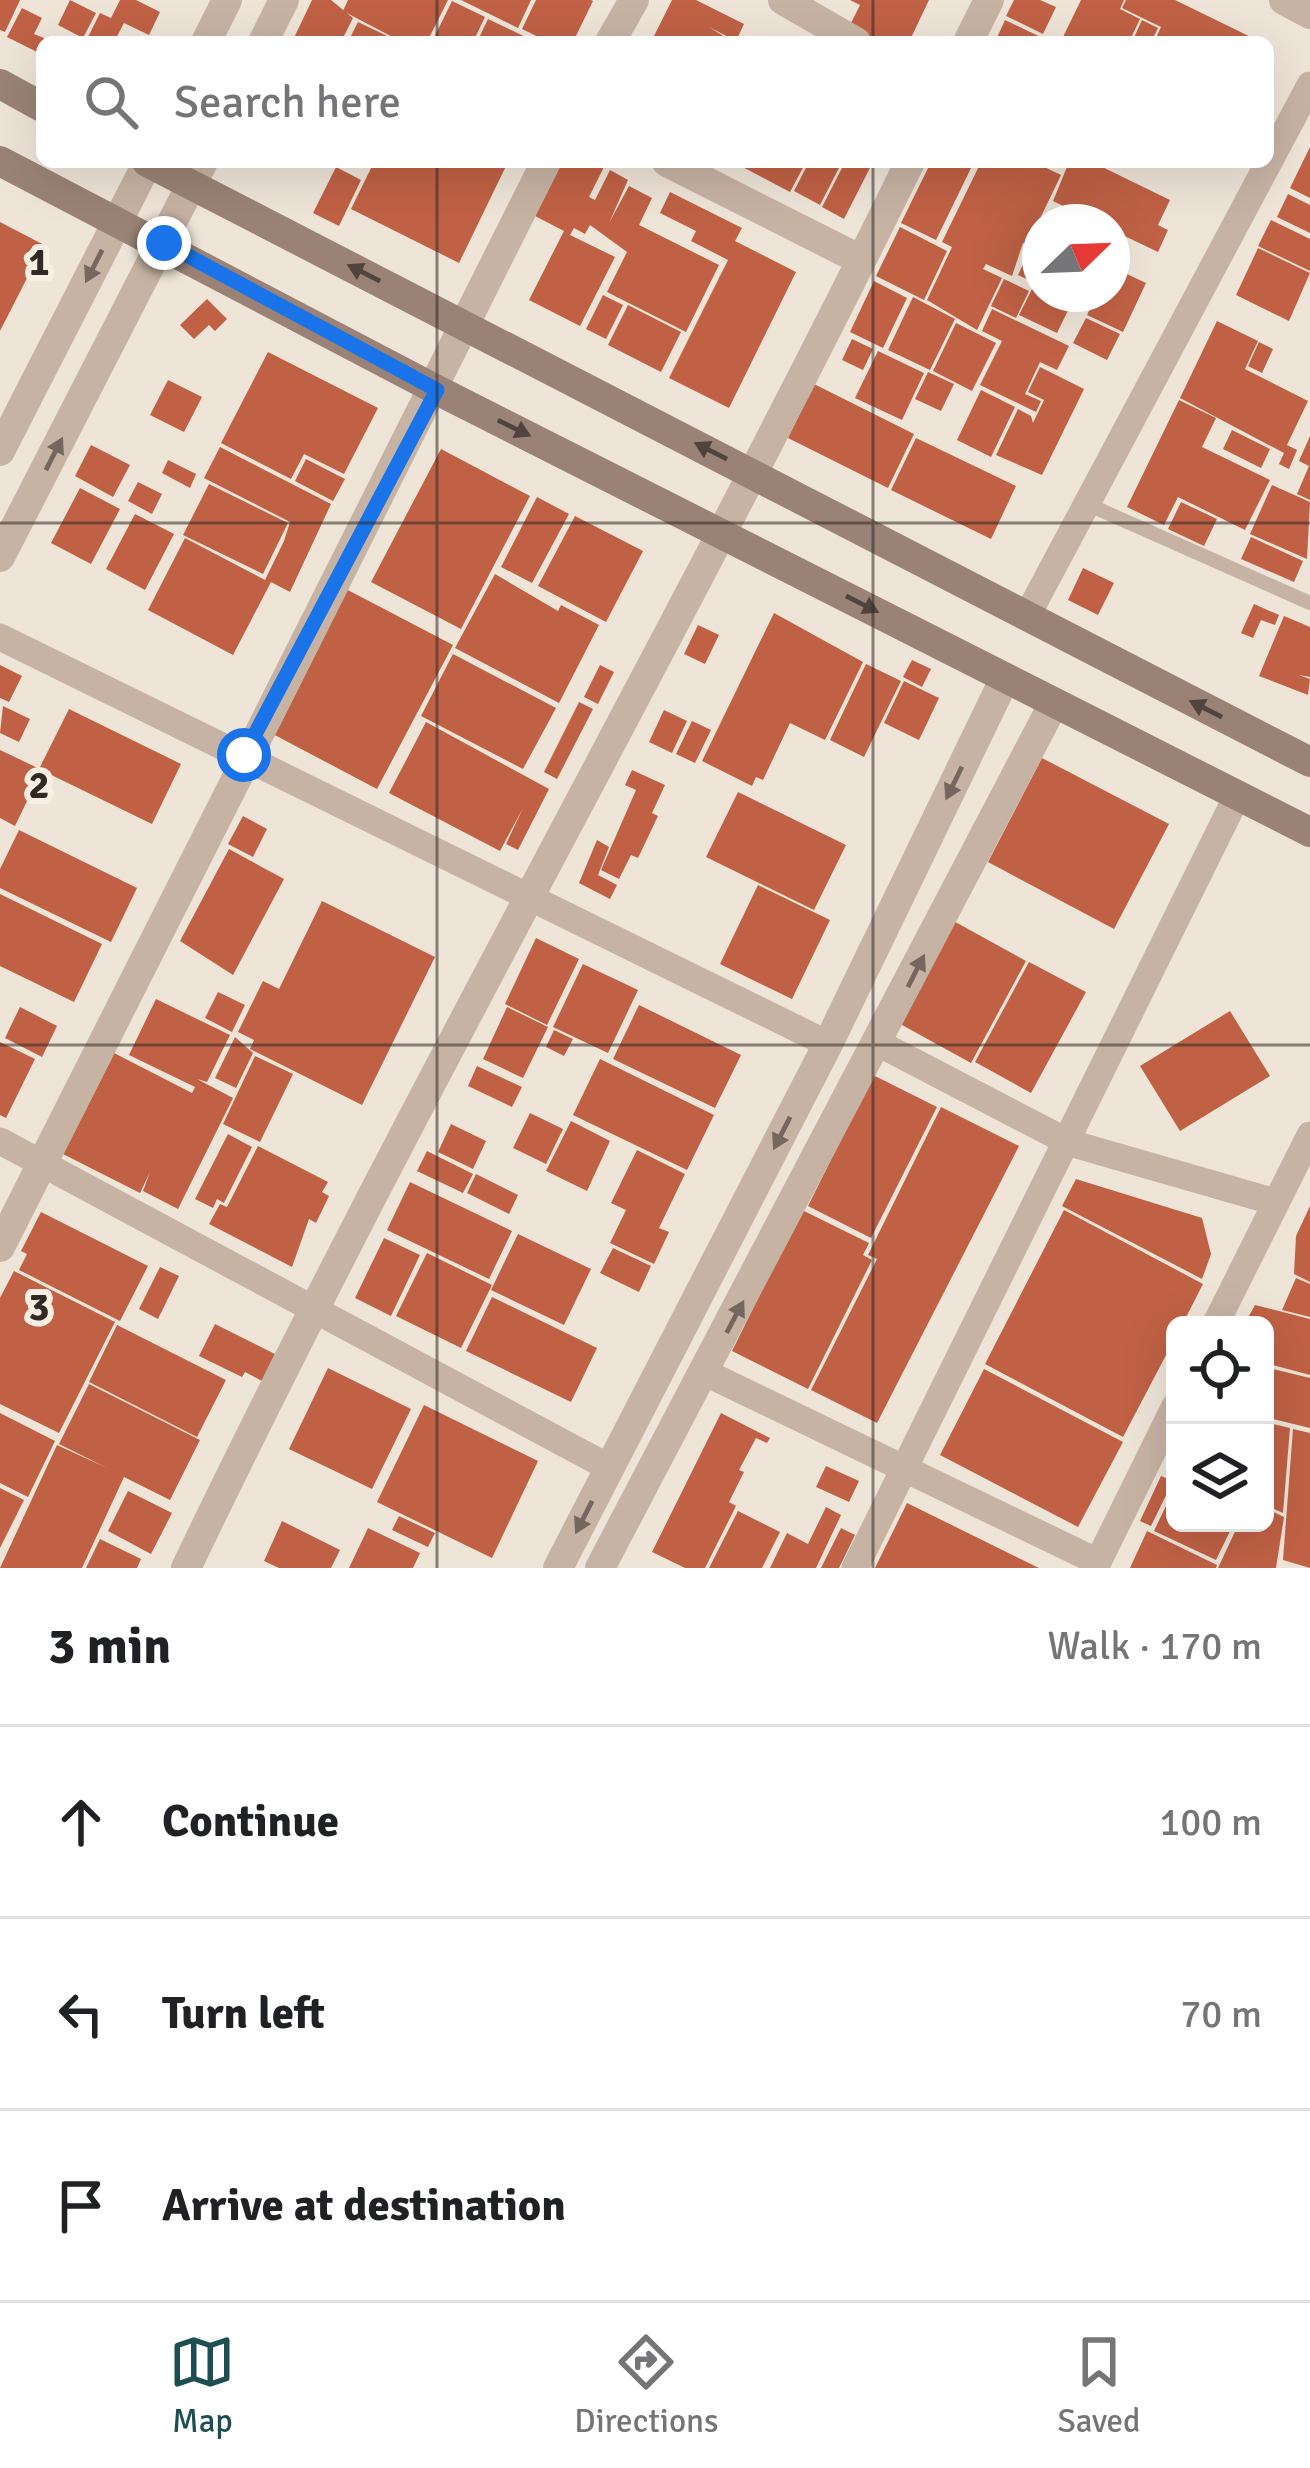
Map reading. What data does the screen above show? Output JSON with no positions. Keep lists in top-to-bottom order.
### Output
{
  "north": "top right",
  "page": {
    "search": "Search here",
    "heading": ["3 min", "Walk · 170 m"],
    "list": [
      ["Continue", "100 m"],
      ["Turn left", "70 m"],
      "Arrive at destination"
    ],
    "nav": ["Map", "Directions", "Saved"]
  },
  "grid": {
    "rows": ["1", "2", "3"]
  }
}
